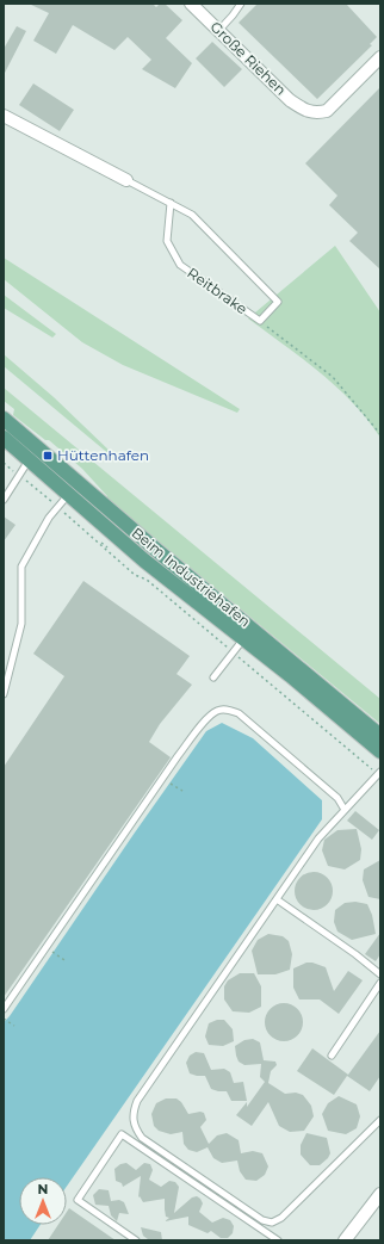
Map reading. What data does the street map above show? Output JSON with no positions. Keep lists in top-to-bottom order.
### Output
{
  "streets": {
    "main road": ["Beim Industriehafen"],
    "street": ["Große Riehen", "Reitbrake"]
  },
  "places": {
    "transit": ["Hüttenhafen"]
  },
  "north": "top"
}
